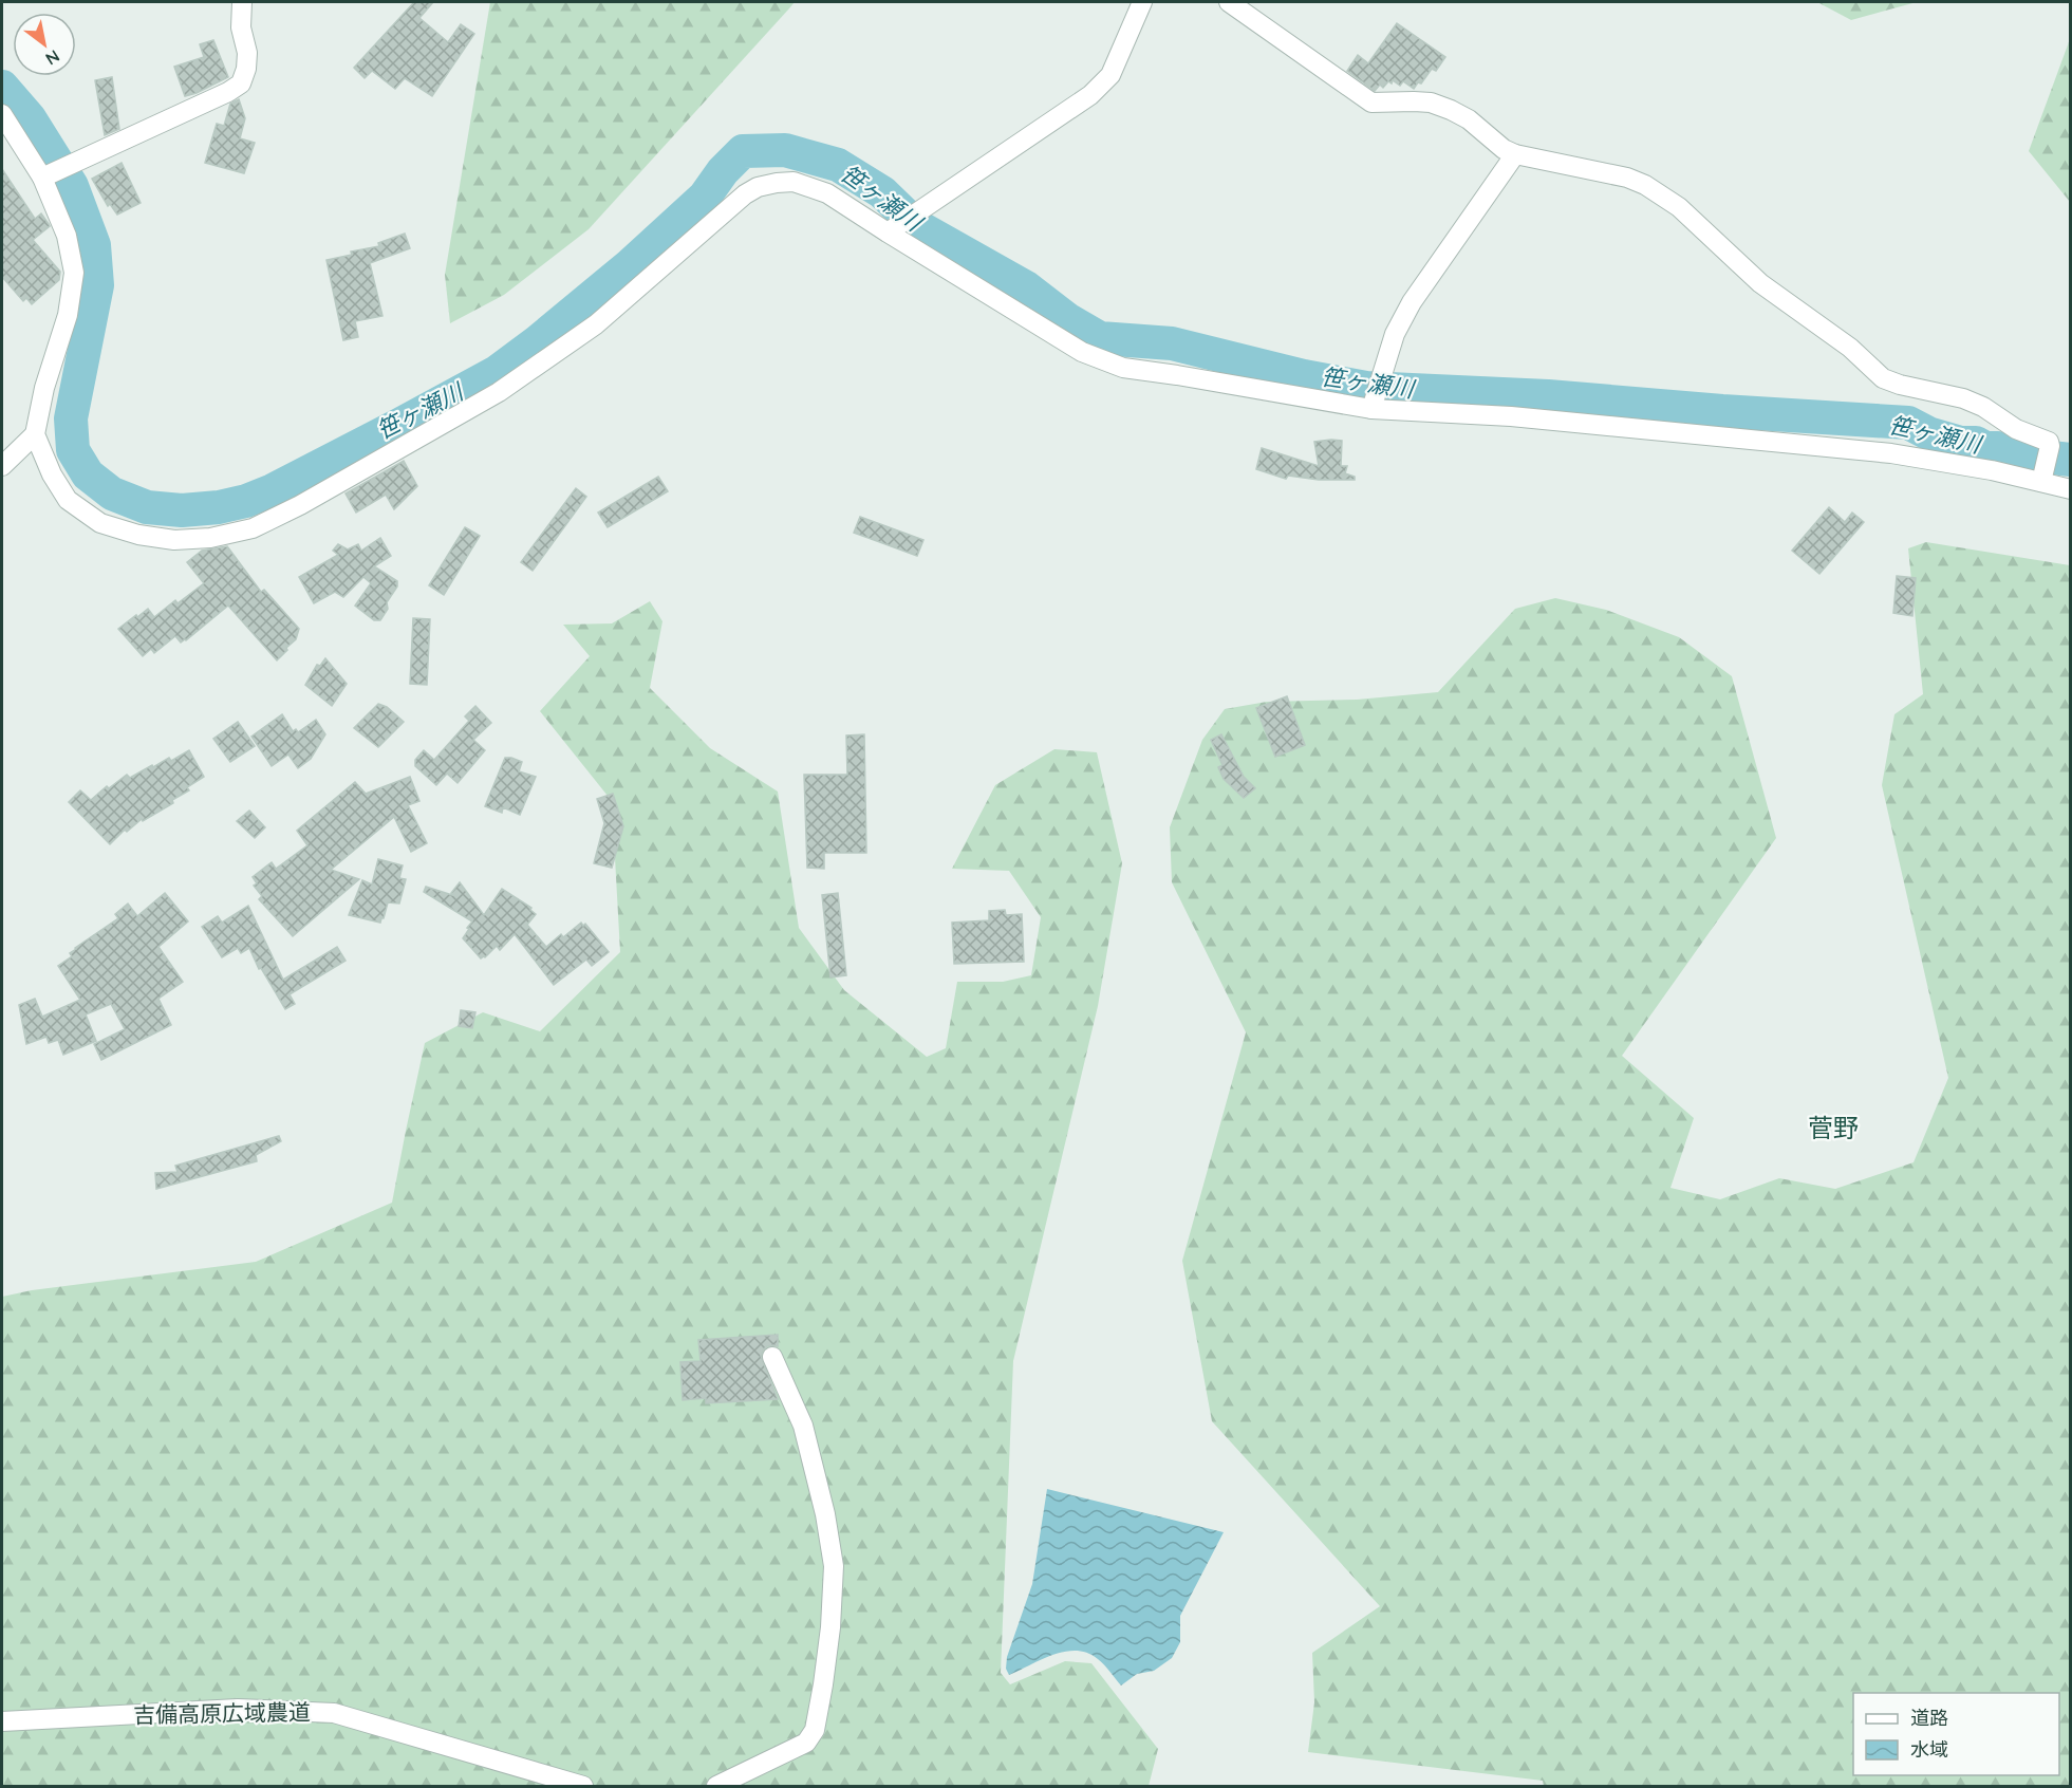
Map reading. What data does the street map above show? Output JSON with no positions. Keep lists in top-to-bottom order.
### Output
{
  "streets": {
    "street": ["吉備高原広域農道"]
  },
  "districts": ["菅野"],
  "water": ["笹ヶ瀬川"],
  "legend": ["道路", "水域"],
  "north": "bottom right"
}
